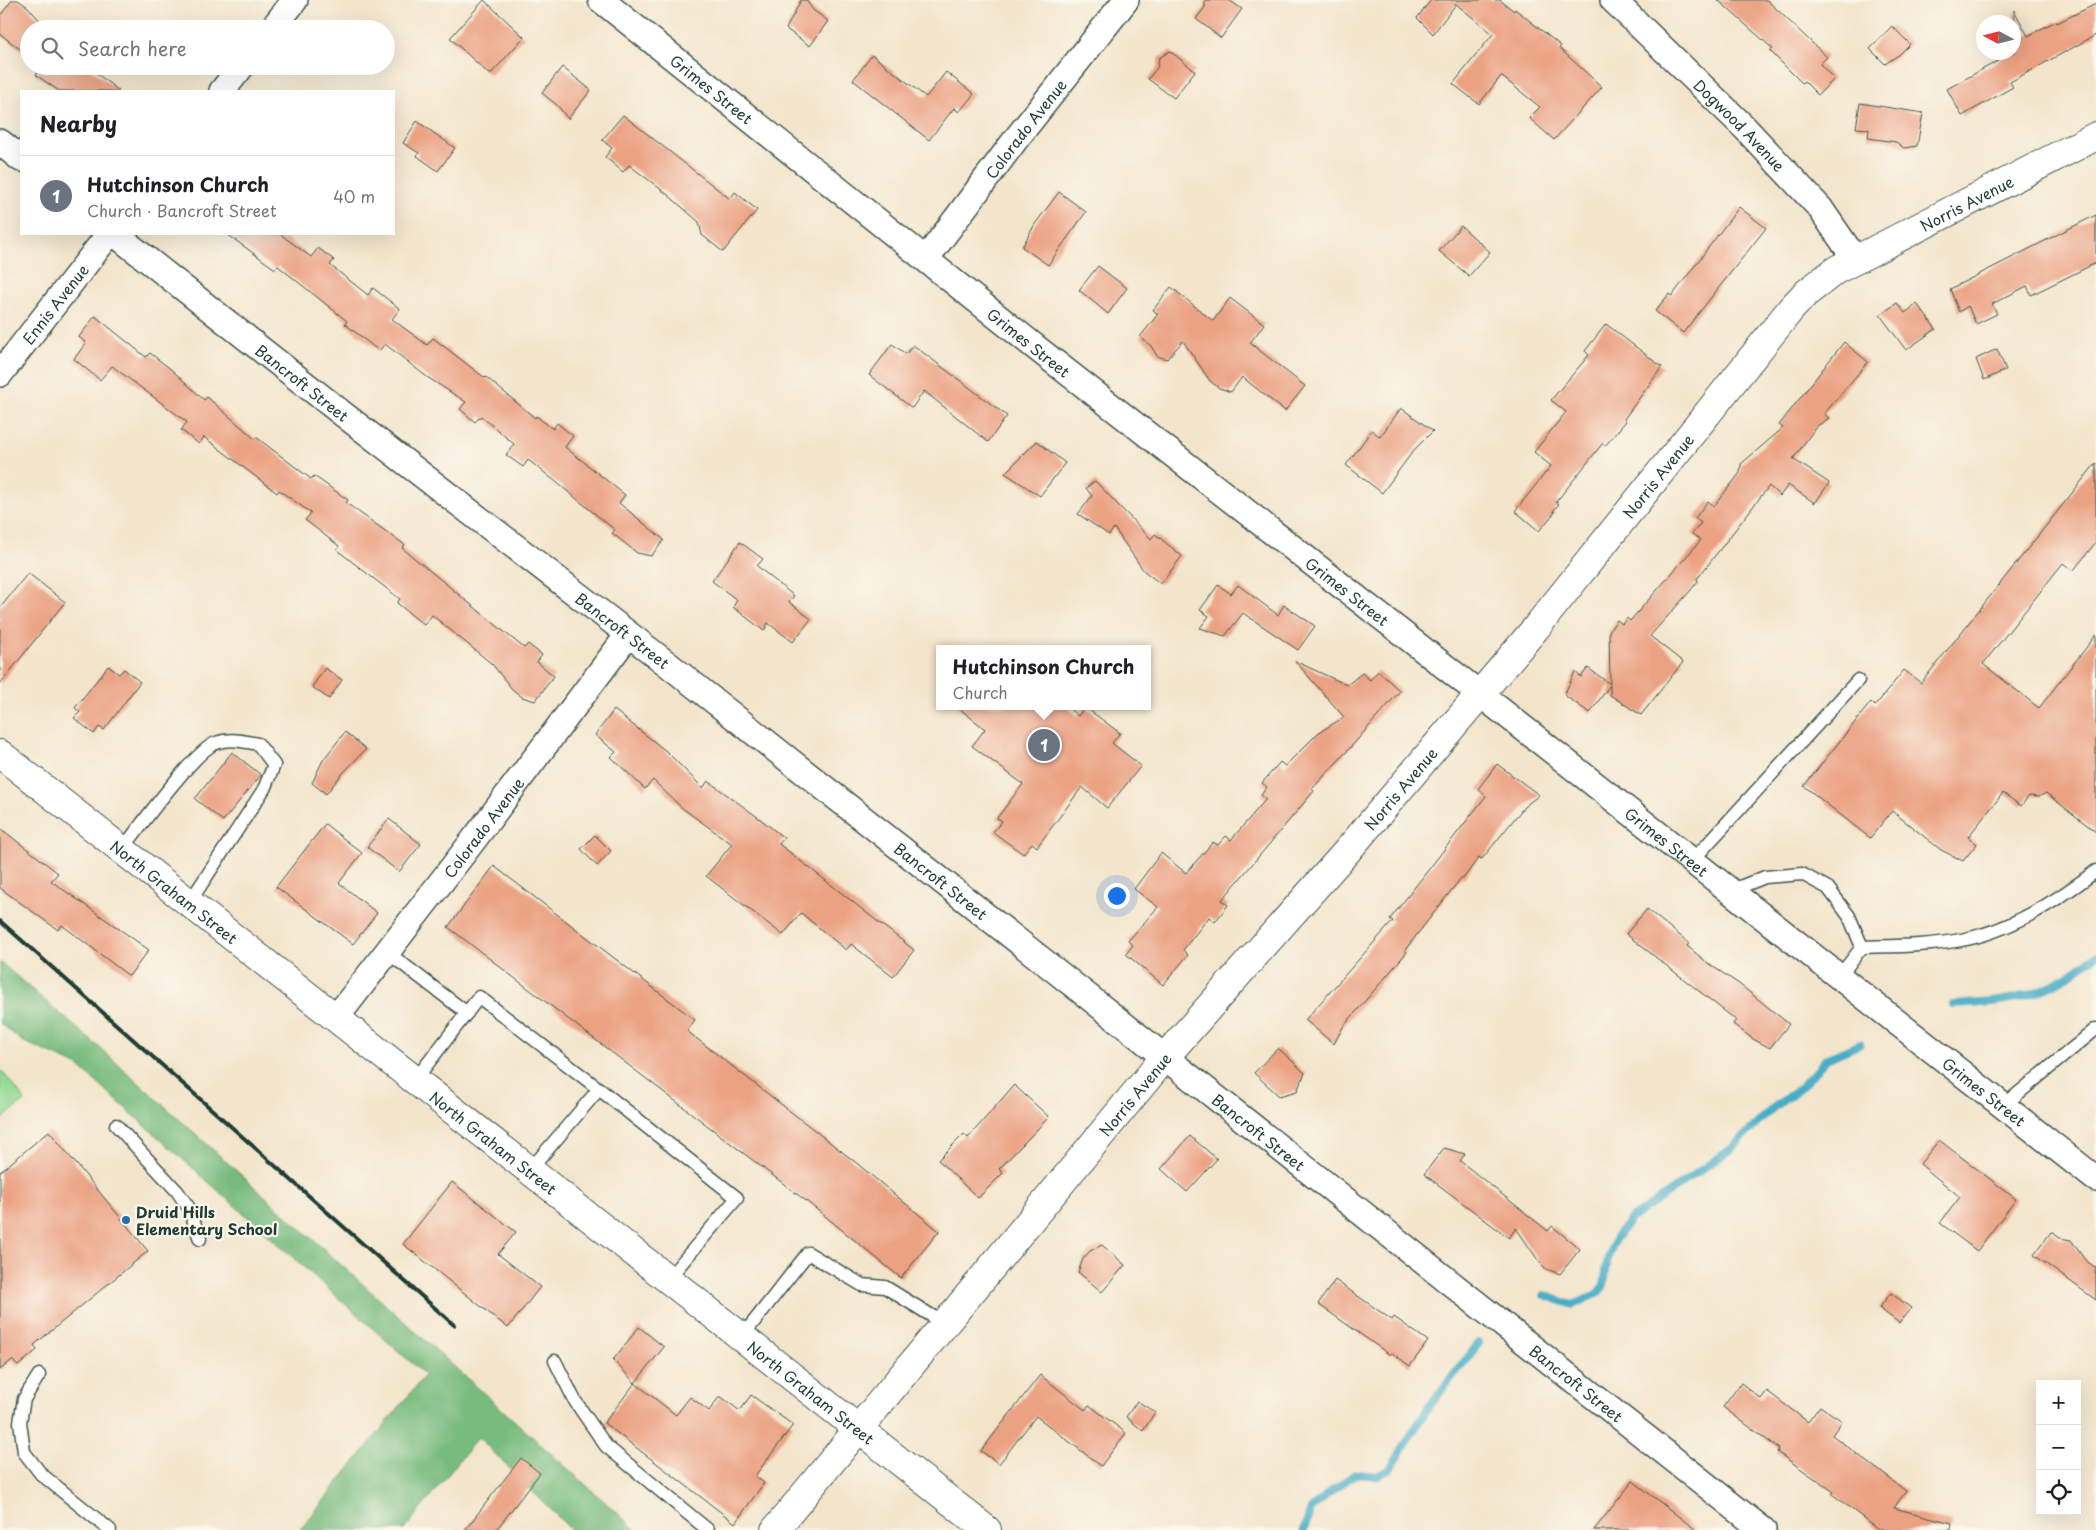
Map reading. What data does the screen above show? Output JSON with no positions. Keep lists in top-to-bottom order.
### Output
{
  "streets": {
    "street": [
      "Grimes Street",
      "Dogwood Avenue",
      "Colorado Avenue",
      "Norris Avenue",
      "Ennis Avenue",
      "Bancroft Street",
      "North Graham Street"
    ]
  },
  "crossings": [
    ["Grimes Street", "Colorado Avenue"],
    ["Grimes Street", "Norris Avenue"],
    ["Dogwood Avenue", "Norris Avenue"],
    ["Colorado Avenue", "Bancroft Street"],
    ["Colorado Avenue", "North Graham Street"],
    ["Norris Avenue", "Bancroft Street"],
    ["Norris Avenue", "North Graham Street"]
  ],
  "places": ["Druid Hills Elementary School"],
  "north": "left",
  "page": {
    "search": "Search here",
    "heading": "Nearby",
    "list": [
      {
        "mark": "1",
        "name": "Hutchinson Church",
        "note": "Church · Bancroft Street",
        "value": "40 m"
      }
    ],
    "popup": ["Hutchinson Church", "Church"],
    "pins": "1",
    "map_buttons": ["+", "−"]
  }
}
